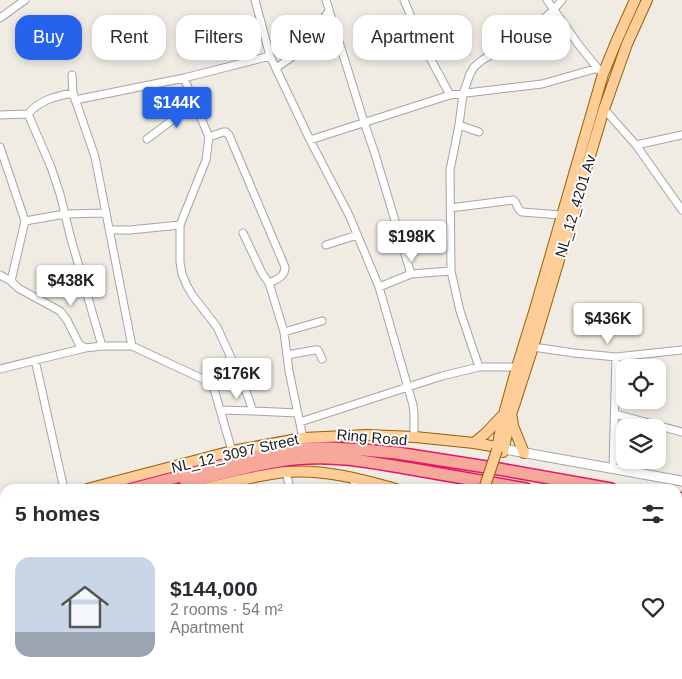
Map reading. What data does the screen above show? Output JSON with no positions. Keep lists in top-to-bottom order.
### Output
{
  "streets": {
    "highway": ["Ring Road"],
    "main road": ["NL_12_4201 Av", "NL_12_3097 Street"]
  },
  "page": {
    "chip": [
      "Buy",
      "Rent",
      "Filters",
      "New",
      "Apartment",
      "House"
    ],
    "price": [
      "$144K",
      "$198K",
      "$438K",
      "$436K",
      "$176K"
    ],
    "heading": "5 homes",
    "list": [
      {
        "name": "$144,000",
        "note": "2 rooms · 54 m² · Apartment"
      }
    ]
  }
}
